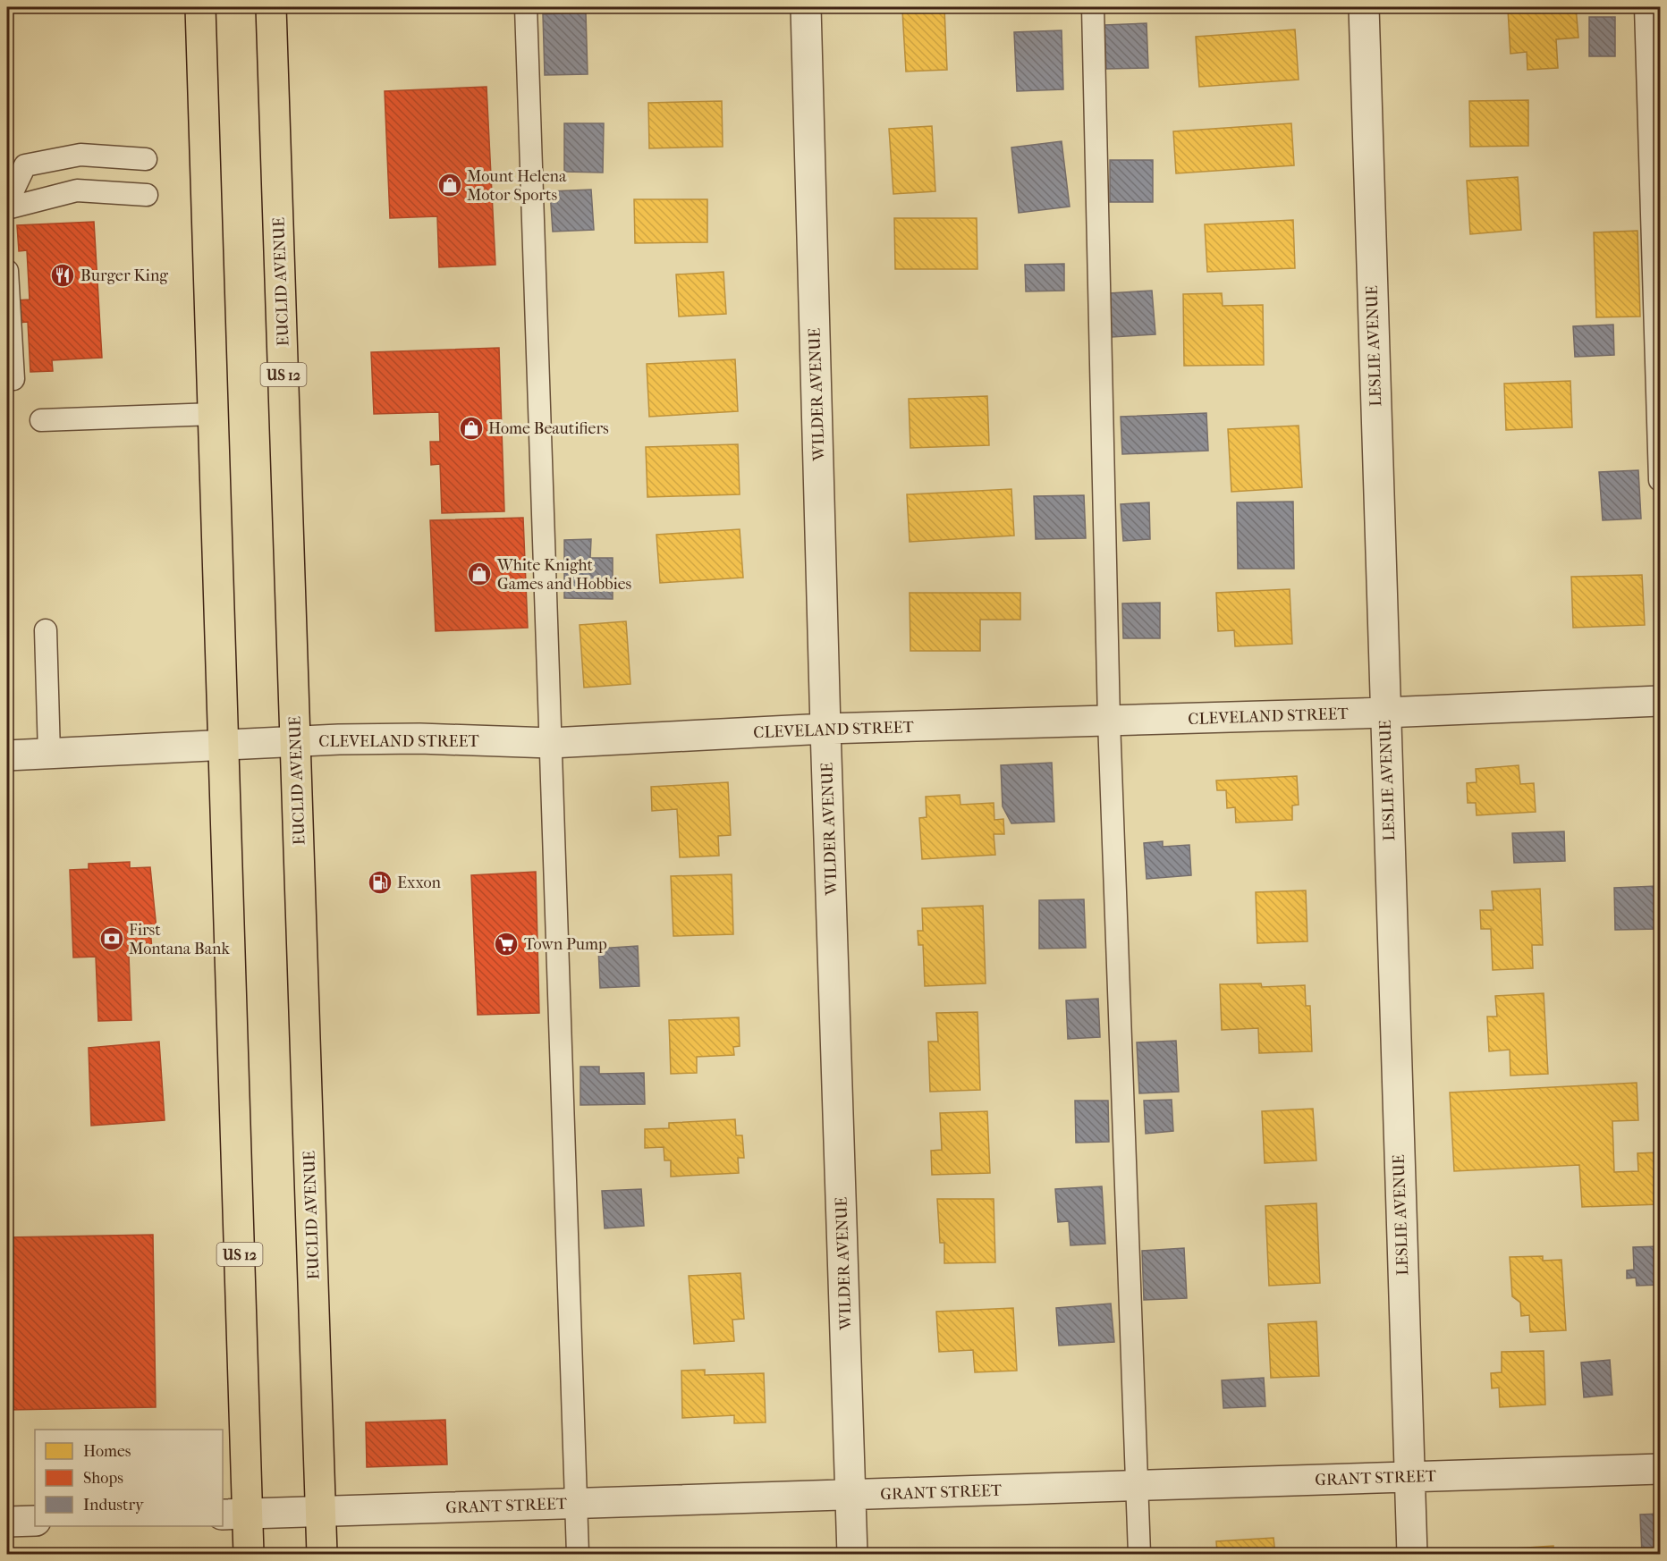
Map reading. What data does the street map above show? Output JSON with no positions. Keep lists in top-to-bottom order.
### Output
{
  "streets": {
    "highway": ["EUCLID AVENUE", "US 12"],
    "street": [
      "LESLIE AVENUE",
      "WILDER AVENUE",
      "CLEVELAND STREET",
      "GRANT STREET"
    ]
  },
  "crossings": [
    ["EUCLID AVENUE", "CLEVELAND STREET"],
    ["EUCLID AVENUE", "GRANT STREET"],
    ["LESLIE AVENUE", "CLEVELAND STREET"],
    ["LESLIE AVENUE", "GRANT STREET"],
    ["US 12", "CLEVELAND STREET"],
    ["US 12", "GRANT STREET"],
    ["WILDER AVENUE", "CLEVELAND STREET"],
    ["WILDER AVENUE", "GRANT STREET"]
  ],
  "places": {
    "shop": ["Mount Helena Motor Sports", "Home Beautifiers", "White Knight Games and Hobbies"],
    "restaurant": ["Burger King"],
    "fuel station": ["Exxon"],
    "bank": ["First Montana Bank"],
    "supermarket": ["Town Pump"]
  },
  "legend": ["Homes", "Shops", "Industry"]
}
